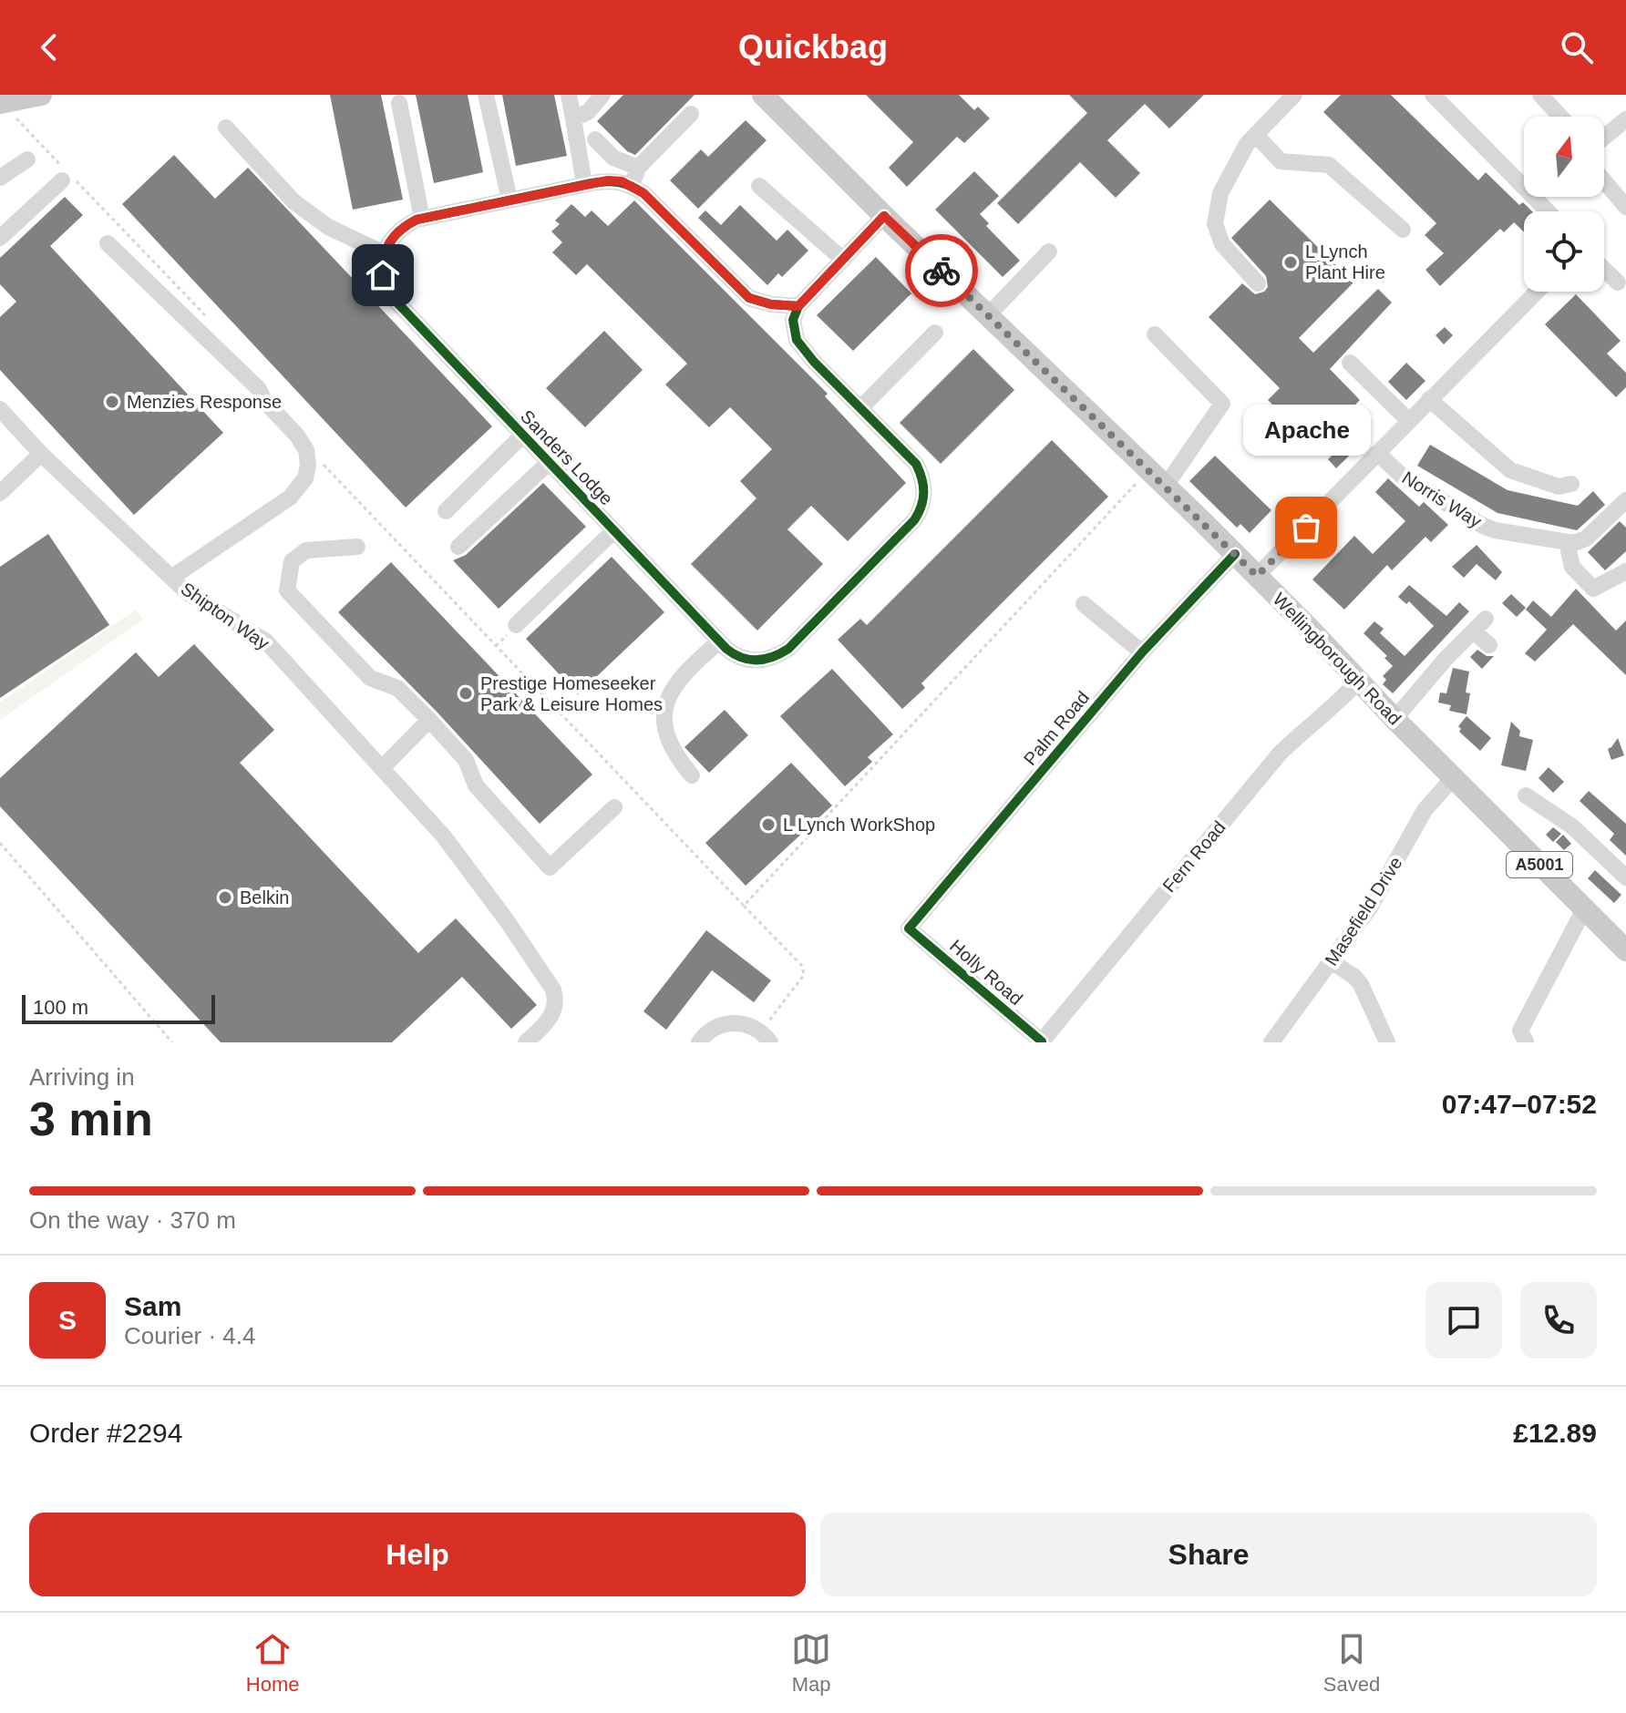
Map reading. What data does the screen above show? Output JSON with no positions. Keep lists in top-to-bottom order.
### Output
{
  "streets": {
    "main road": ["Wellingborough Road", "A5001"],
    "street": [
      "Sanders Lodge",
      "Norris Way",
      "Shipton Way",
      "Palm Road",
      "Fern Road",
      "Masefield Drive",
      "Holly Road"
    ]
  },
  "crossings": [
    ["Wellingborough Road", "Palm Road"],
    ["Wellingborough Road", "Fern Road"],
    ["Wellingborough Road", "Masefield Drive"],
    ["Palm Road", "Holly Road"],
    ["Fern Road", "Holly Road"]
  ],
  "places": [
    "L Lynch Plant Hire",
    "Menzies Response",
    "Apache",
    "Prestige Homeseeker Park & Leisure Homes",
    "L Lynch WorkShop",
    "Belkin"
  ],
  "scale_bar": "100 m",
  "north": "top",
  "page": {
    "header": "Quickbag",
    "bubble": "Apache",
    "scale": "100 m",
    "heading": ["3 min", "Arriving in", "07:47–07:52"],
    "panel": [
      "Sam",
      "Courier · 4.4",
      "Order #2294",
      "£12.89"
    ],
    "bar": "On the way · 370 m",
    "round": "S",
    "buttons": ["Help", "Share"],
    "tabs": ["Home", "Map", "Saved"]
  }
}
